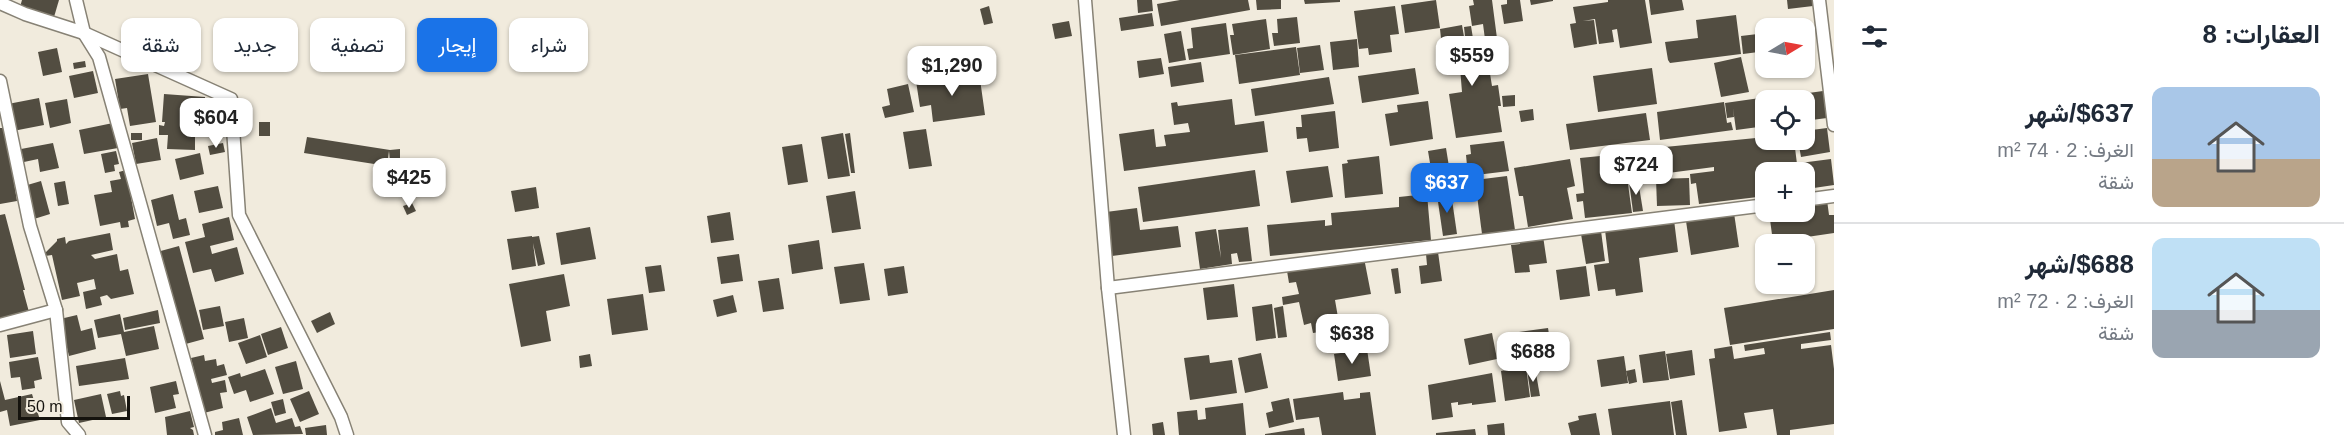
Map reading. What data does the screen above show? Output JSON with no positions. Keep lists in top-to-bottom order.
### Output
{
  "scale_bar": "50 m",
  "north": "right",
  "page": {
    "heading": "العقارات: 8",
    "map_buttons": ["+", "−"],
    "chip": [
      "شراء",
      "إيجار",
      "تصفية",
      "جديد",
      "شقة"
    ],
    "price": [
      "$559",
      "$1,290",
      "$604",
      "$724",
      "$425",
      "$637",
      "$638",
      "$688"
    ],
    "list": [
      {
        "name": "$637/شهر",
        "note": "الغرف: 2 · 74 m² · شقة"
      },
      {
        "name": "$688/شهر",
        "note": "الغرف: 2 · 72 m² · شقة"
      }
    ],
    "scale": "50 m"
  }
}
